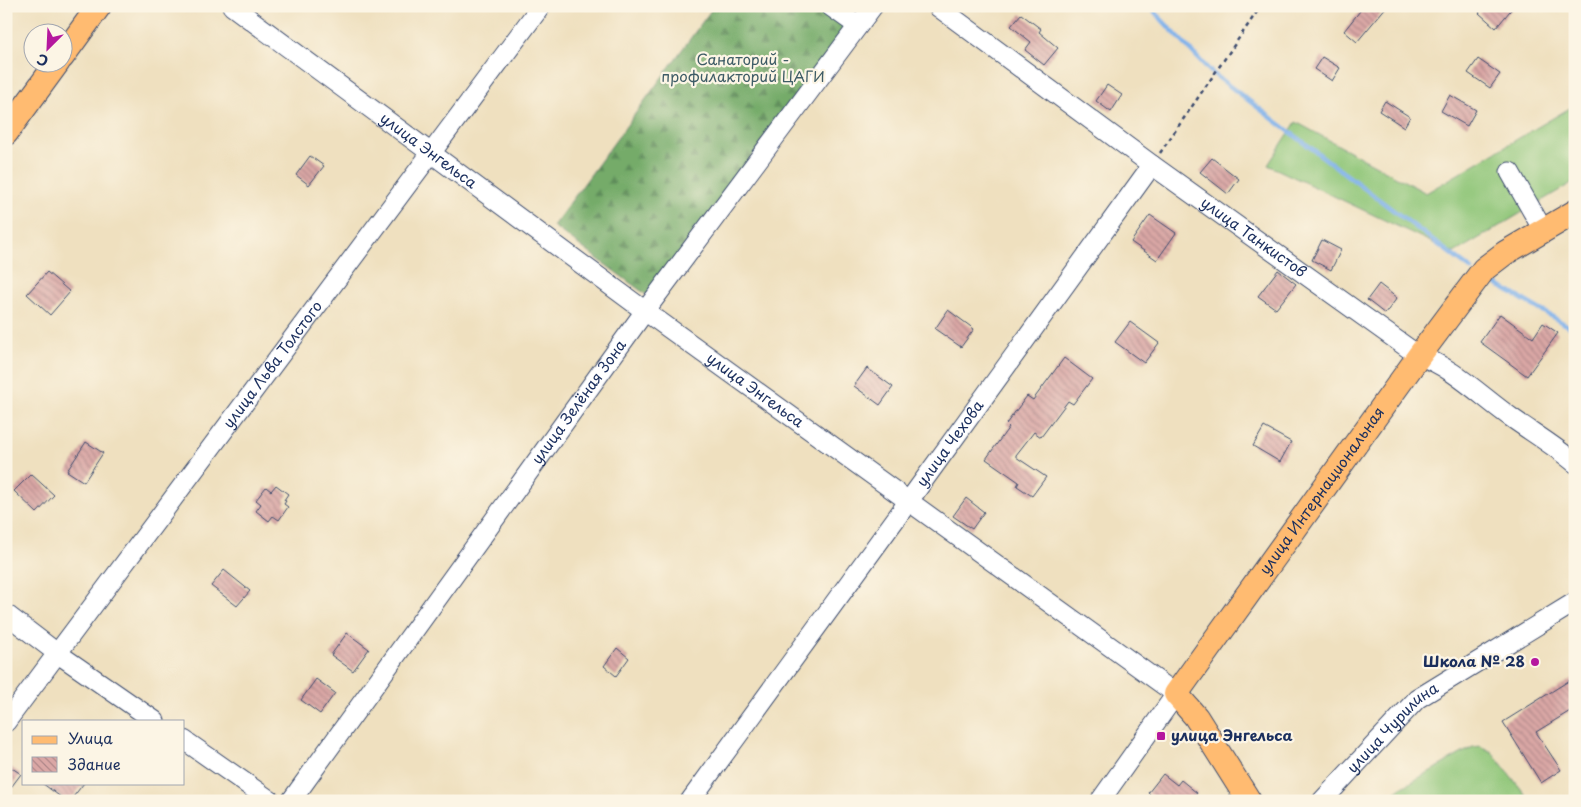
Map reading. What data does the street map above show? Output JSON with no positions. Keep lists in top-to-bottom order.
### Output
{
  "streets": {
    "main road": ["улица Энгельса", "улица Интернациональная"],
    "street": [
      "улица Танкистов",
      "улица Льва Толстого",
      "улица Зелёная Зона",
      "улица Чехова",
      "улица Чурилина"
    ]
  },
  "crossings": [
    ["улица Энгельса", "улица Льва Толстого"],
    ["улица Энгельса", "улица Зелёная Зона"],
    ["улица Энгельса", "улица Чехова"],
    ["улица Энгельса", "улица Интернациональная"],
    ["улица Танкистов", "улица Чехова"],
    ["улица Танкистов", "улица Интернациональная"]
  ],
  "parks": ["Санаторий - профилакторий ЦАГИ"],
  "places": {
    "other": ["Школа № 28"],
    "transit": ["улица Энгельса"]
  },
  "legend": ["Улица", "Здание"],
  "north": "bottom left"
}
